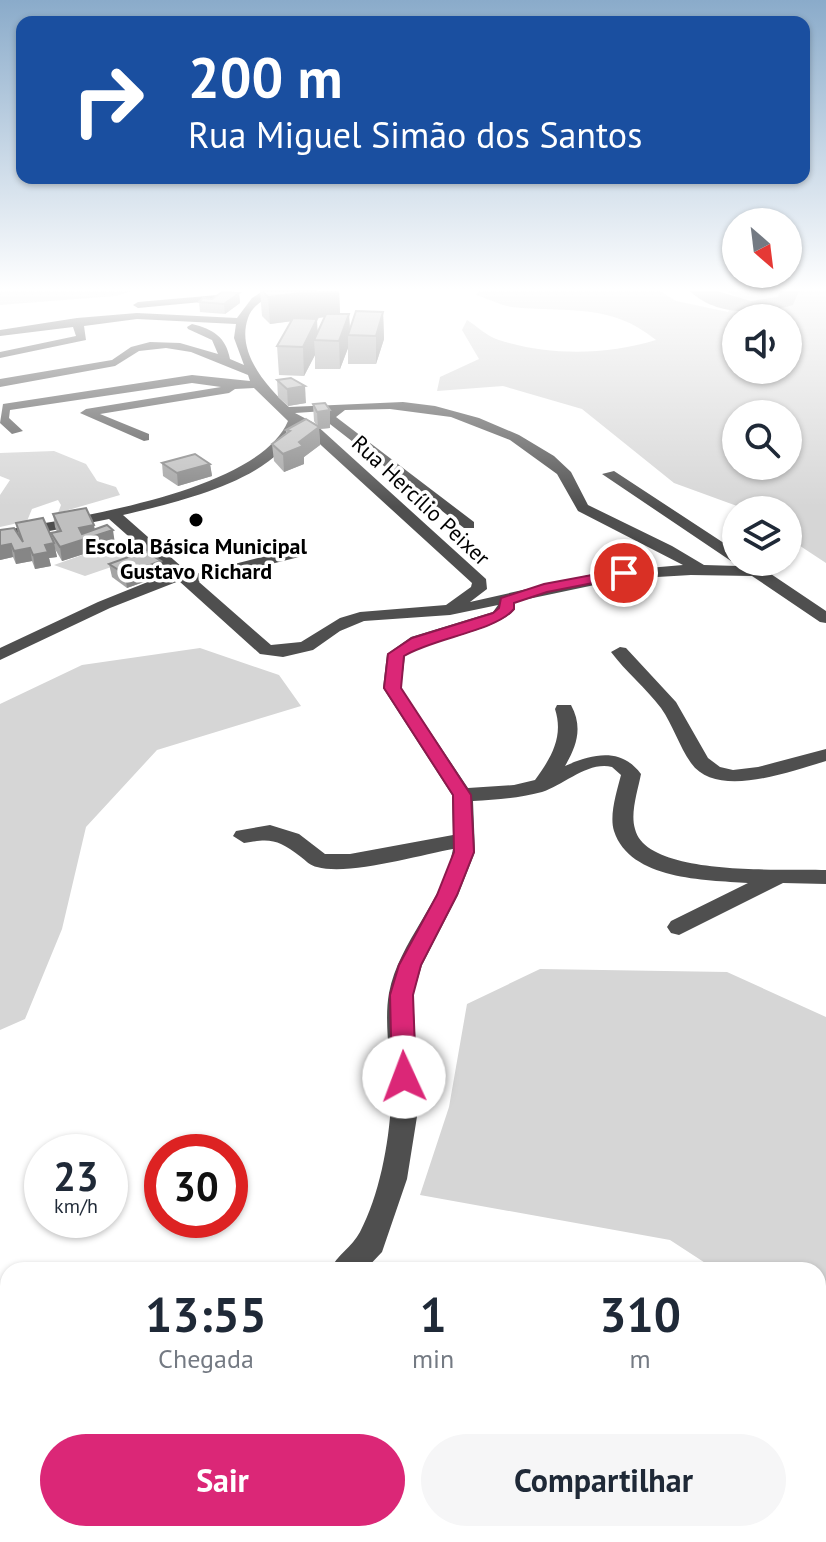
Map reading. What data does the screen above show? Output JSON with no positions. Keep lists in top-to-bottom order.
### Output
{
  "streets": {
    "street": ["Rua Hercílio Peixer"]
  },
  "places": ["Escola Básica Municipal Gustavo Richard"],
  "north": "bottom right",
  "page": {
    "turn": ["200 m", "Rua Miguel Simão dos Santos"],
    "speed": "23 km/h",
    "limit": "30",
    "eta": [
      "13:55",
      "Chegada",
      "1",
      "min",
      "310",
      "m"
    ],
    "buttons": ["Sair", "Compartilhar"]
  }
}
